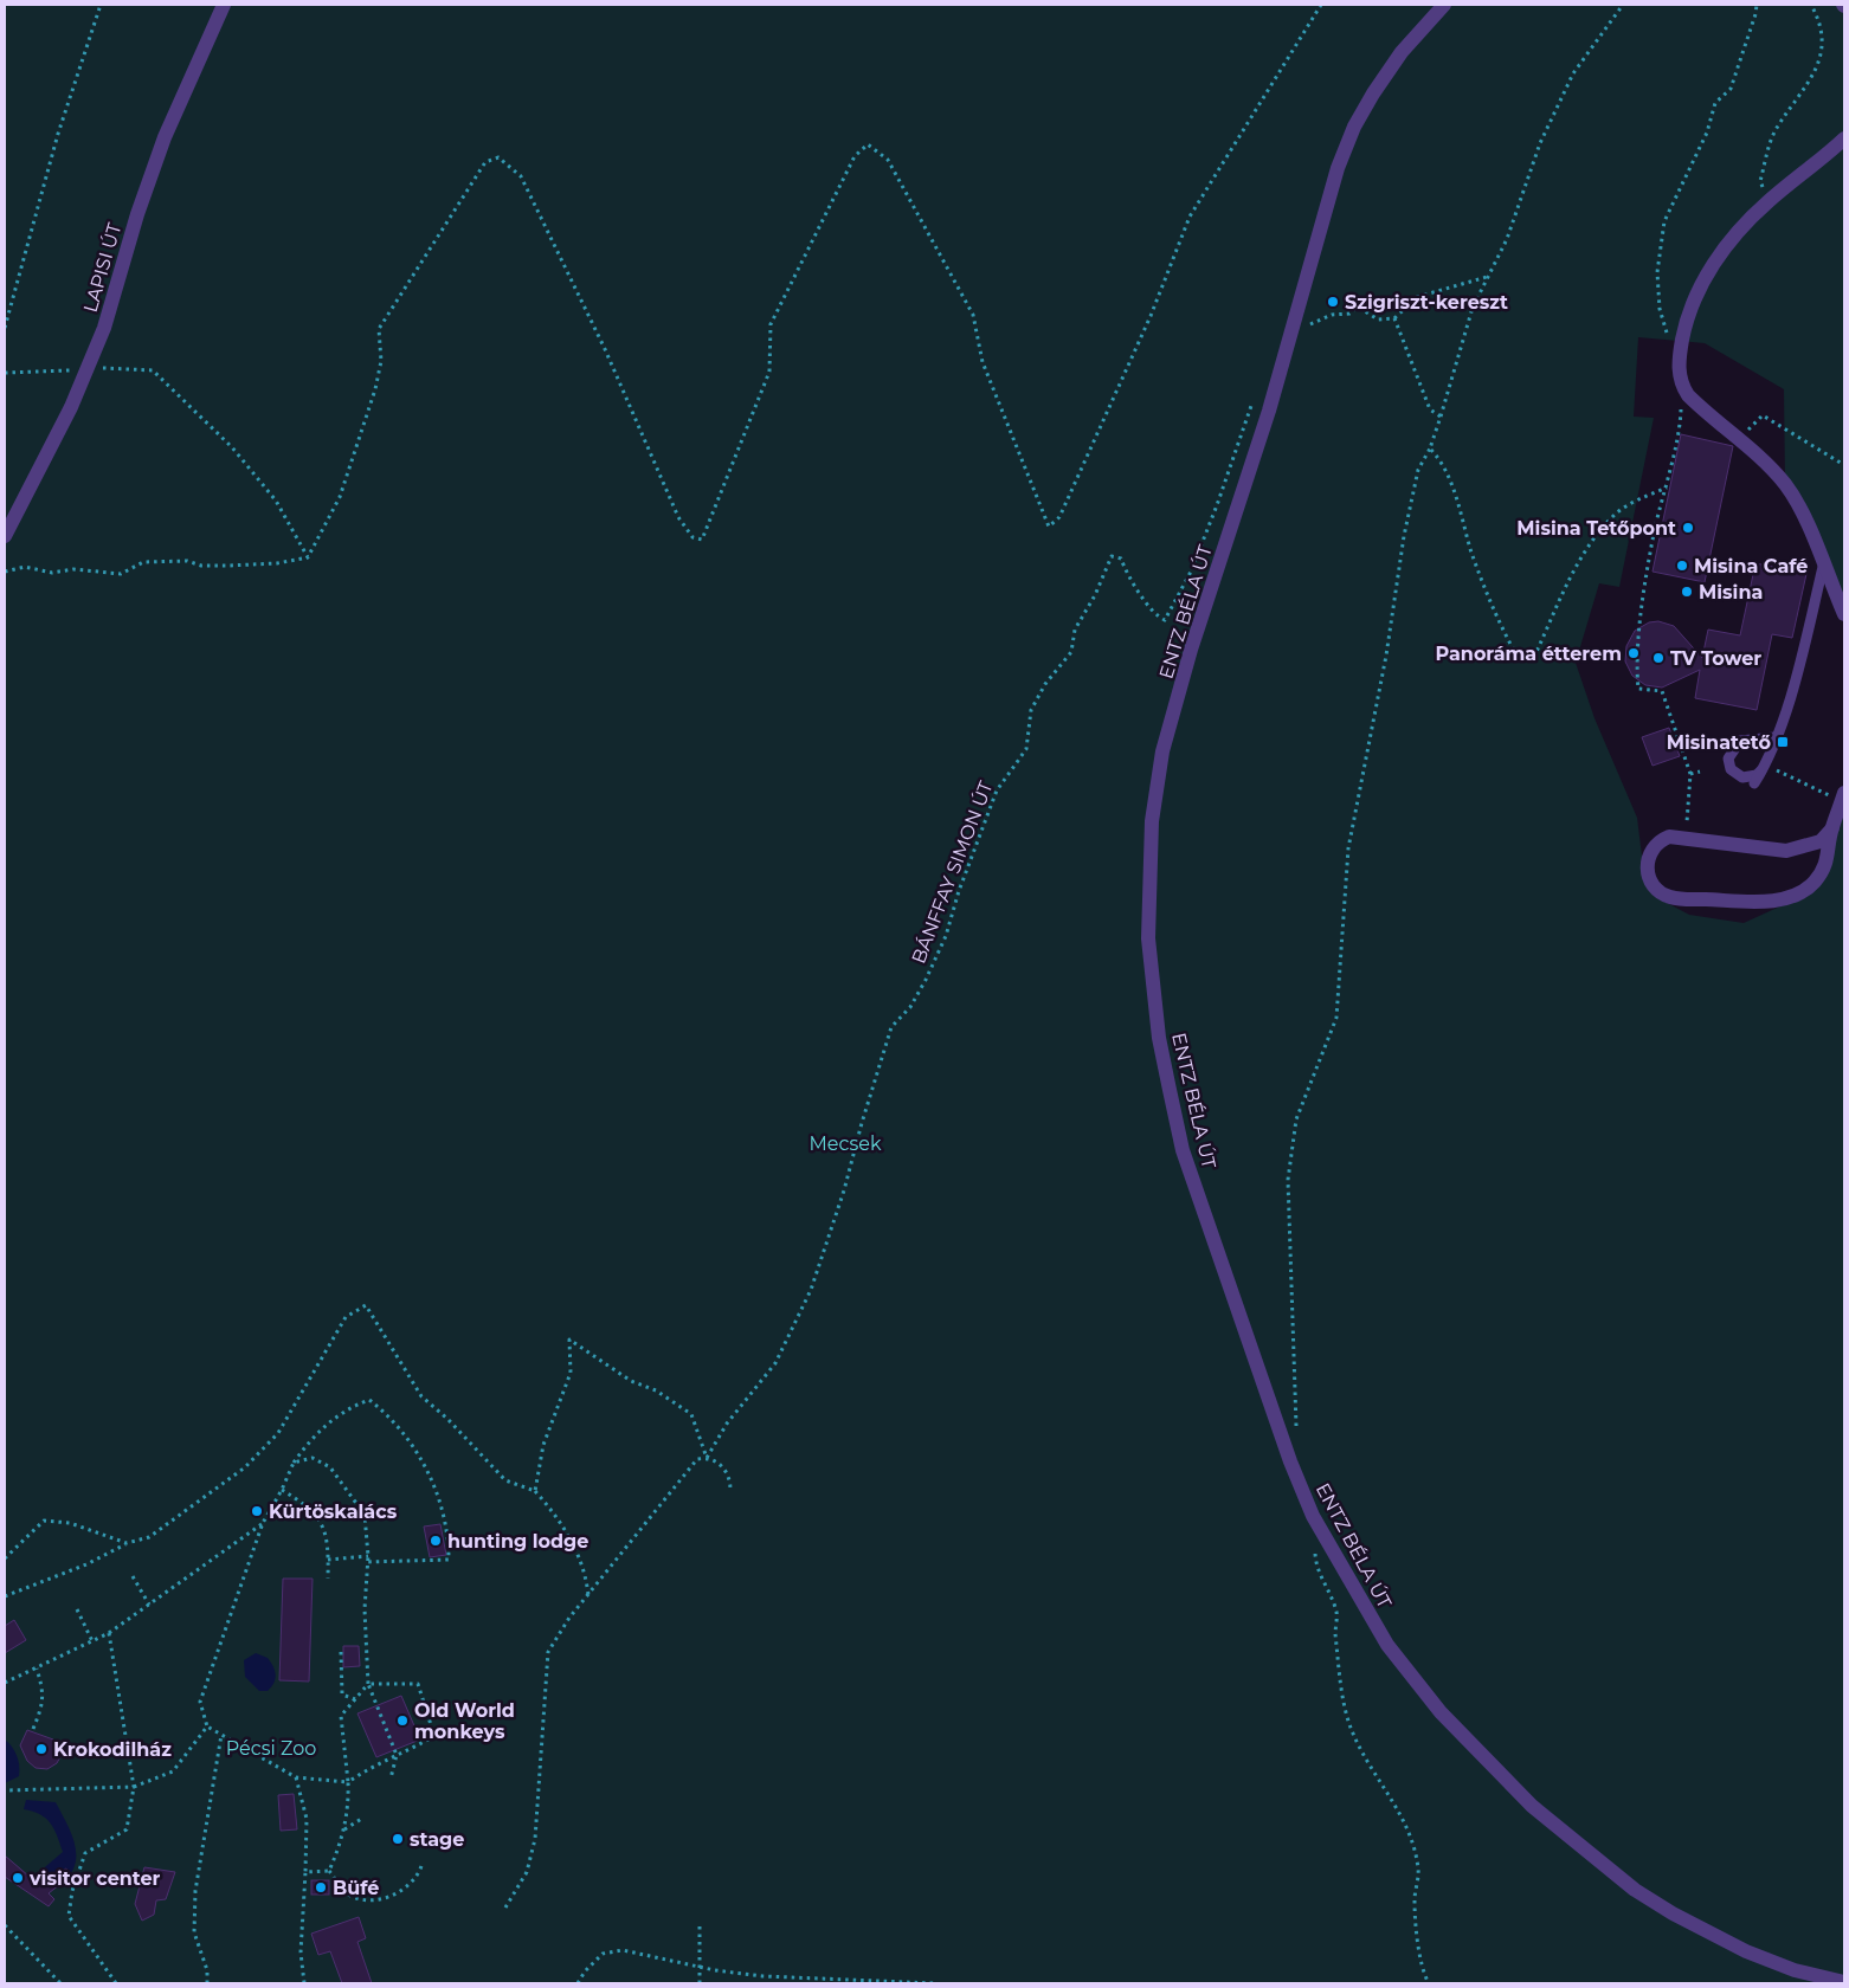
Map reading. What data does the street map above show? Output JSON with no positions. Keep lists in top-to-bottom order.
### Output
{
  "streets": {
    "street": ["LAPISI ÚT", "ENTZ BÉLA ÚT"],
    "path": ["BÁNFFAY SIMON ÚT"]
  },
  "parks": ["Mecsek", "Pécsi Zoo"],
  "places": {
    "other": [
      "Szigriszt-kereszt",
      "Misina Tetőpont",
      "Misina Café",
      "Misina",
      "Panoráma étterem",
      "TV Tower",
      "Kürtöskalács",
      "hunting lodge",
      "Old World monkeys",
      "Krokodilház",
      "stage",
      "visitor center",
      "Büfé"
    ],
    "transit": ["Misinatető"]
  }
}
